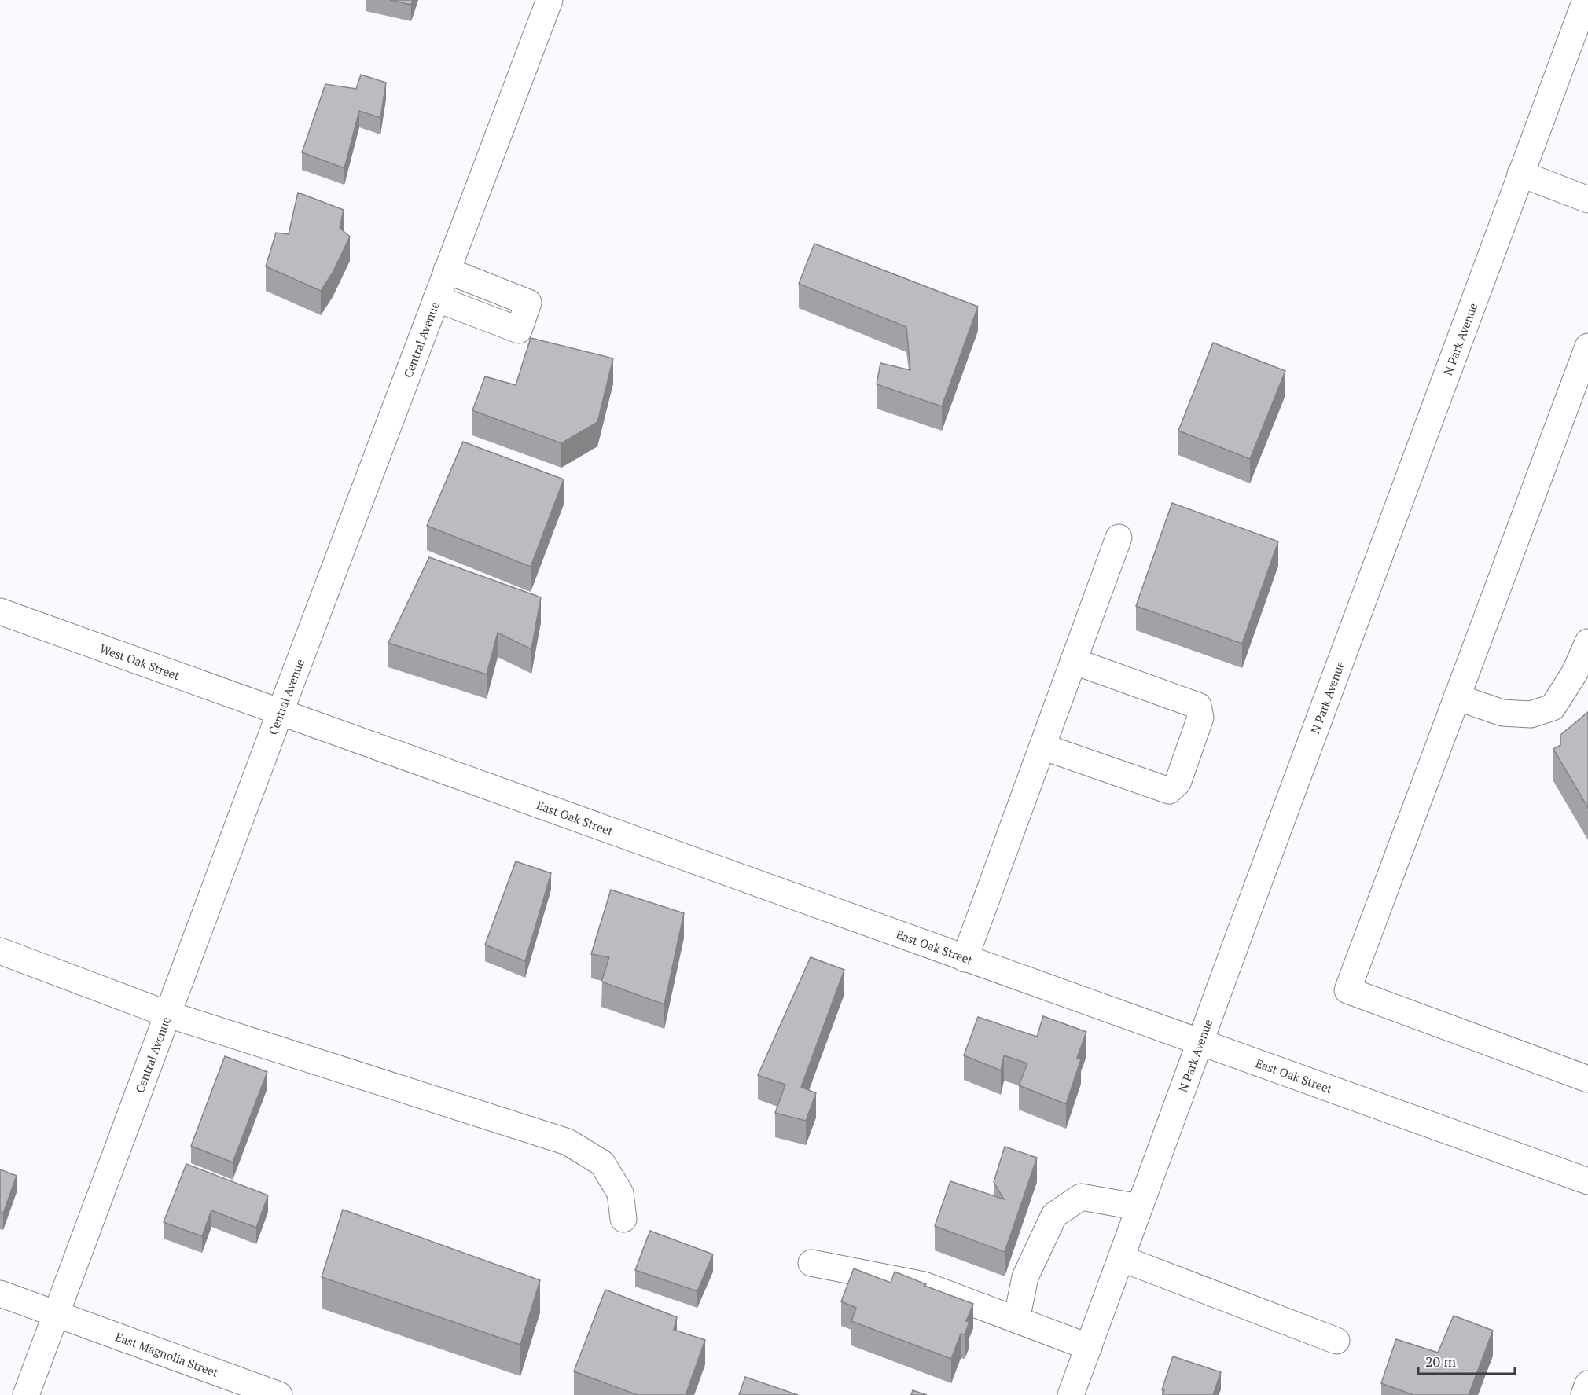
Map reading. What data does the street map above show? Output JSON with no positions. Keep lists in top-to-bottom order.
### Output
{
  "streets": {
    "street": [
      "N Park Avenue",
      "Central Avenue",
      "West Oak Street",
      "East Oak Street",
      "East Magnolia Street"
    ]
  },
  "crossings": [
    ["N Park Avenue", "East Oak Street"],
    ["Central Avenue", "West Oak Street"],
    ["Central Avenue", "East Oak Street"],
    ["Central Avenue", "East Magnolia Street"],
    ["West Oak Street", "East Oak Street"]
  ],
  "scale_bar": "20 m"
}
